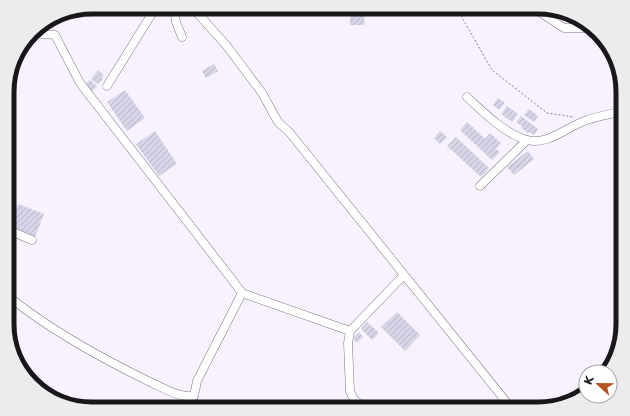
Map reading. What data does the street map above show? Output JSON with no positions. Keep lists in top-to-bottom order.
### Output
{
  "north": "left"
}
